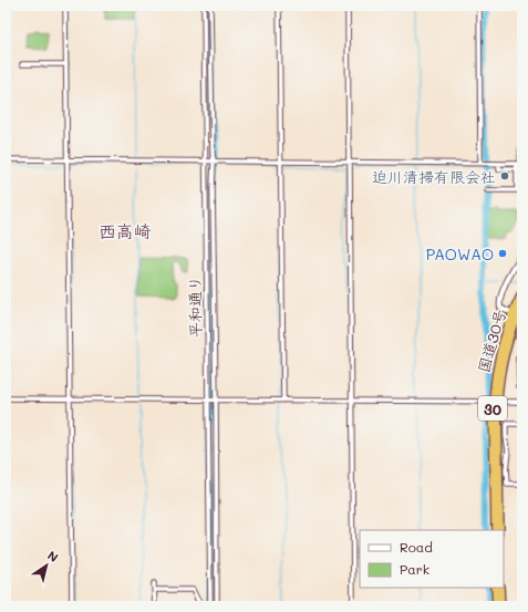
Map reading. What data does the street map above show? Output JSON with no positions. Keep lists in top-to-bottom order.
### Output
{
  "streets": {
    "highway": ["国道30号", "30"],
    "street": ["平和通り"]
  },
  "districts": ["西高崎"],
  "places": ["迫川清掃有限会社", "PAOWAO"],
  "legend": ["Road", "Park"],
  "north": "top right"
}
